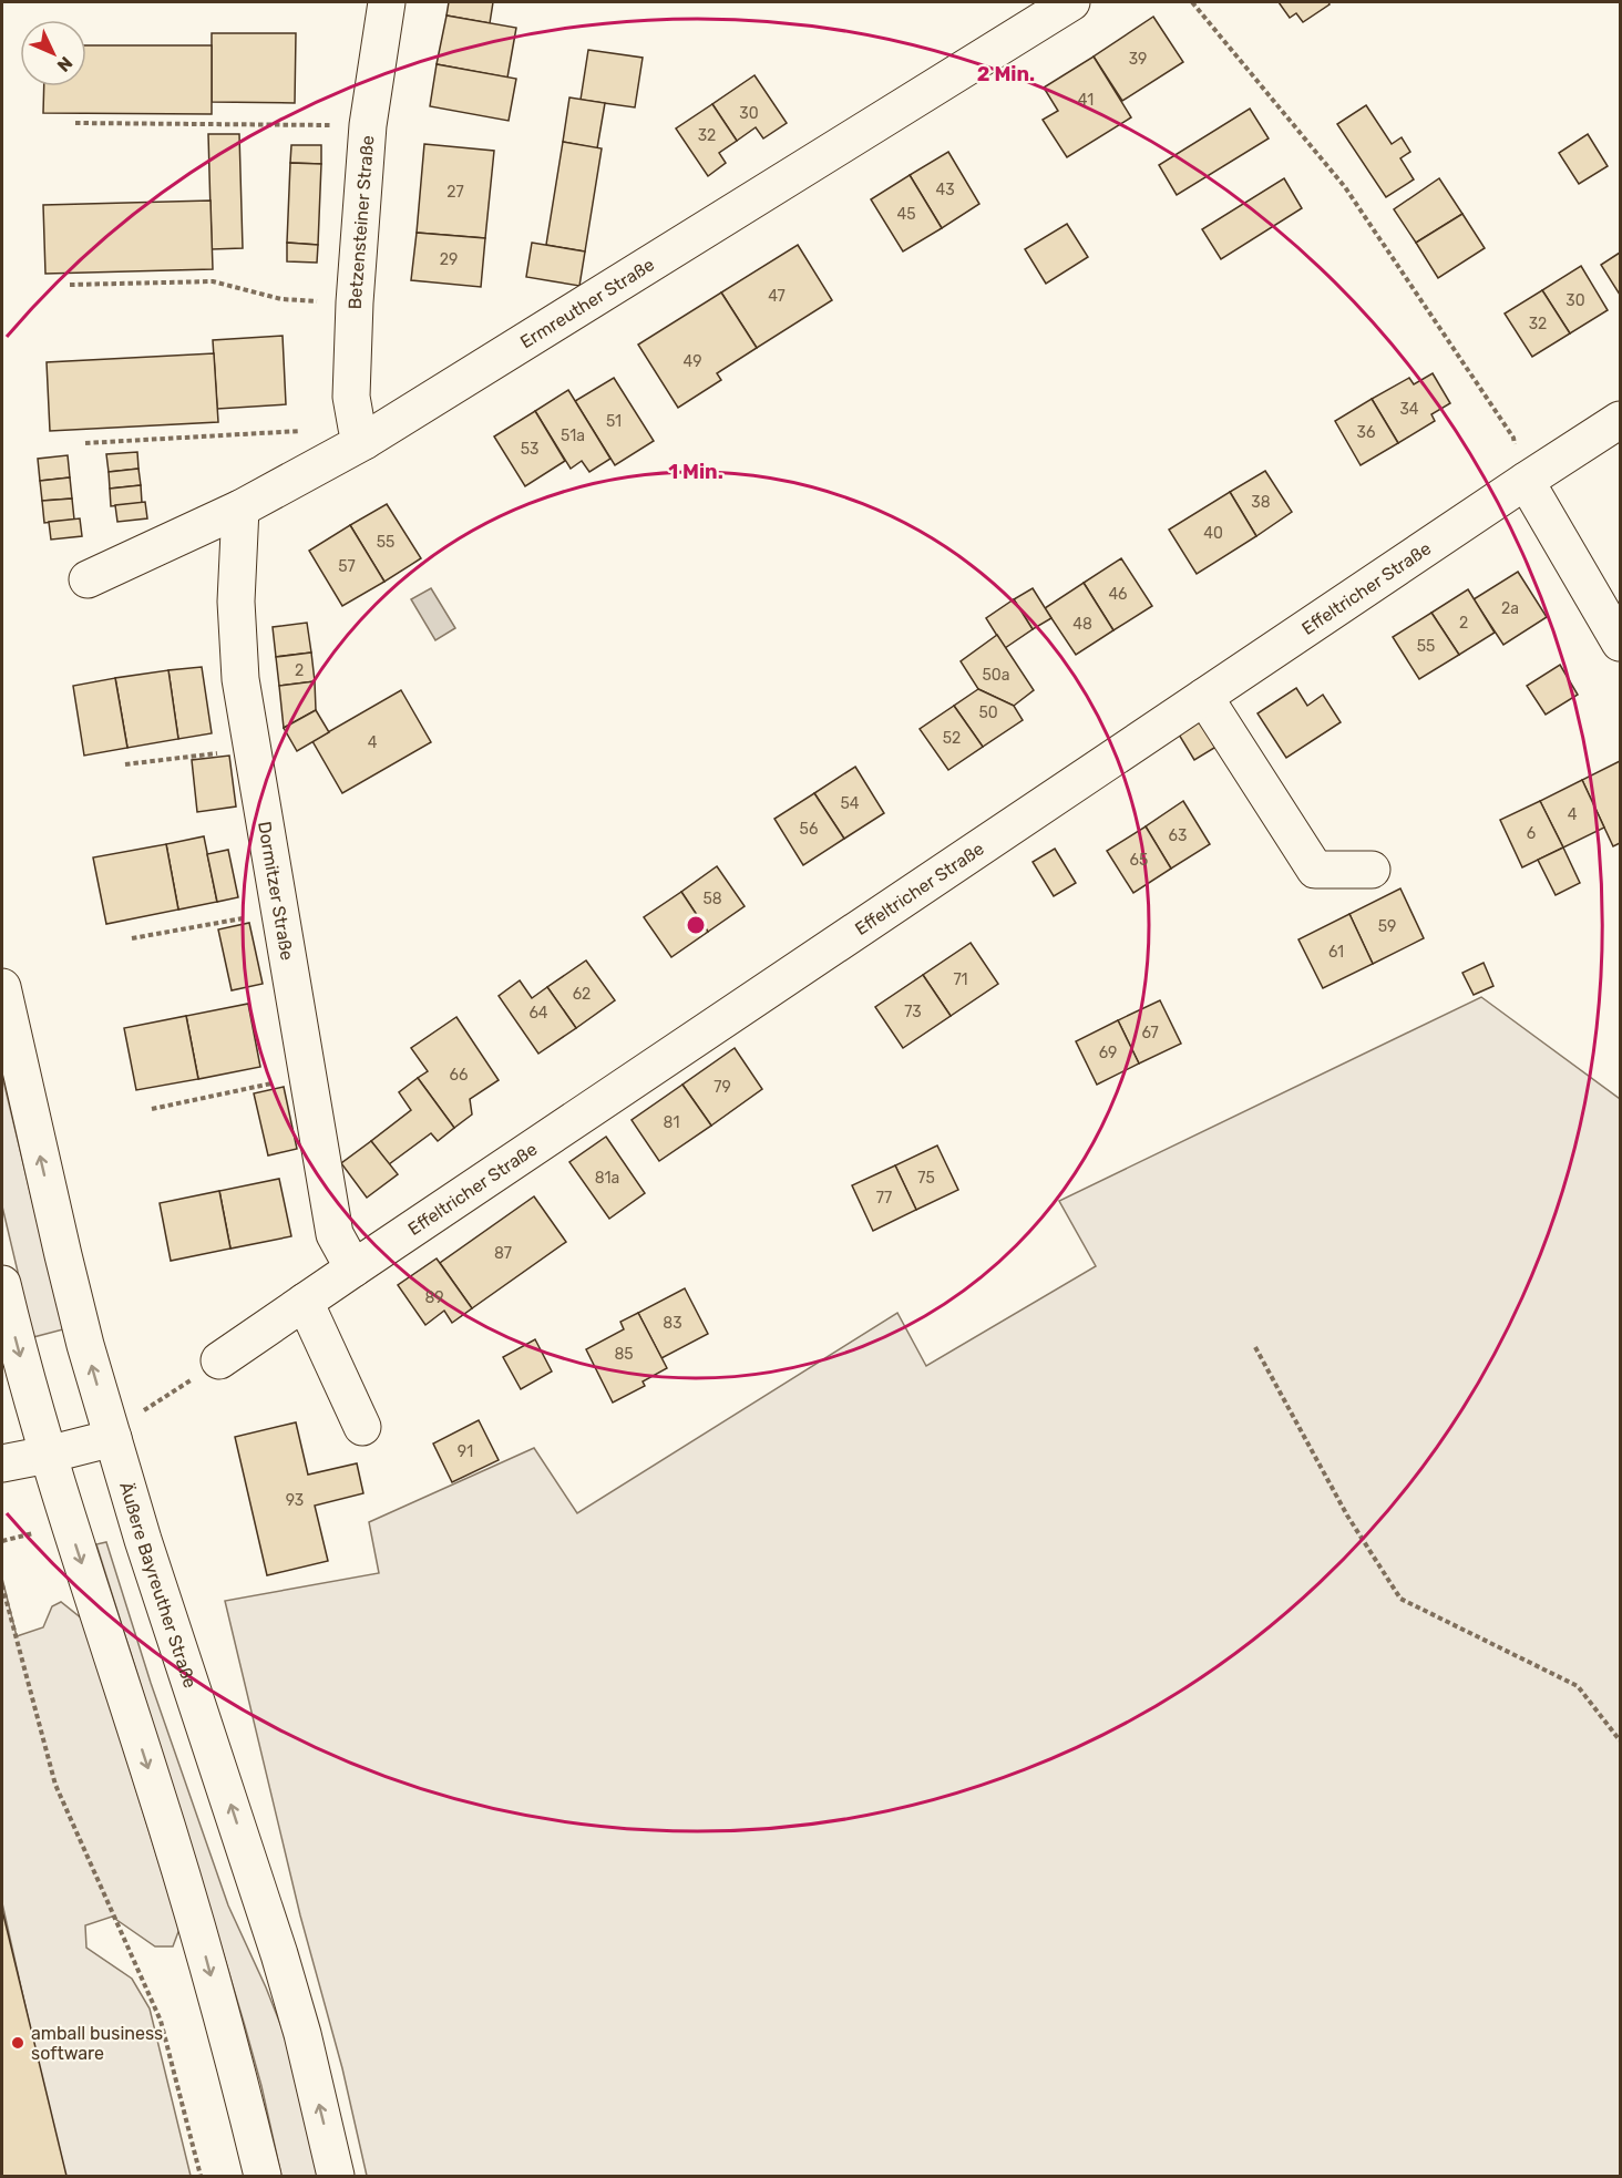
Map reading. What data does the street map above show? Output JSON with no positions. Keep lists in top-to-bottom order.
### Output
{
  "streets": {
    "street": [
      "Betzensteiner Straße",
      "Ermreuther Straße",
      "Effeltricher Straße",
      "Dormitzer Straße",
      "Äußere Bayreuther Straße"
    ]
  },
  "crossings": [
    ["Betzensteiner Straße", "Ermreuther Straße"],
    ["Ermreuther Straße", "Dormitzer Straße"],
    ["Effeltricher Straße", "Dormitzer Straße"]
  ],
  "places": ["amball business software"],
  "house_numbers": [
    "39",
    "41",
    "30",
    "32",
    "43",
    "27",
    "45",
    "29",
    "47",
    "30",
    "32",
    "49",
    "34",
    "51",
    "36",
    "51a",
    "53",
    "38",
    "40",
    "55",
    "57",
    "46",
    "2a",
    "2",
    "48",
    "55",
    "2",
    "50a",
    "50",
    "52",
    "4",
    "54",
    "4",
    "56",
    "6",
    "63",
    "65",
    "58",
    "59",
    "61",
    "71",
    "62",
    "73",
    "64",
    "67",
    "69",
    "66",
    "79",
    "81",
    "81a",
    "75",
    "77",
    "87",
    "89",
    "83",
    "85",
    "91",
    "93"
  ],
  "north": "bottom right",
  "rings": ["2 Min.", "1 Min."]
}
